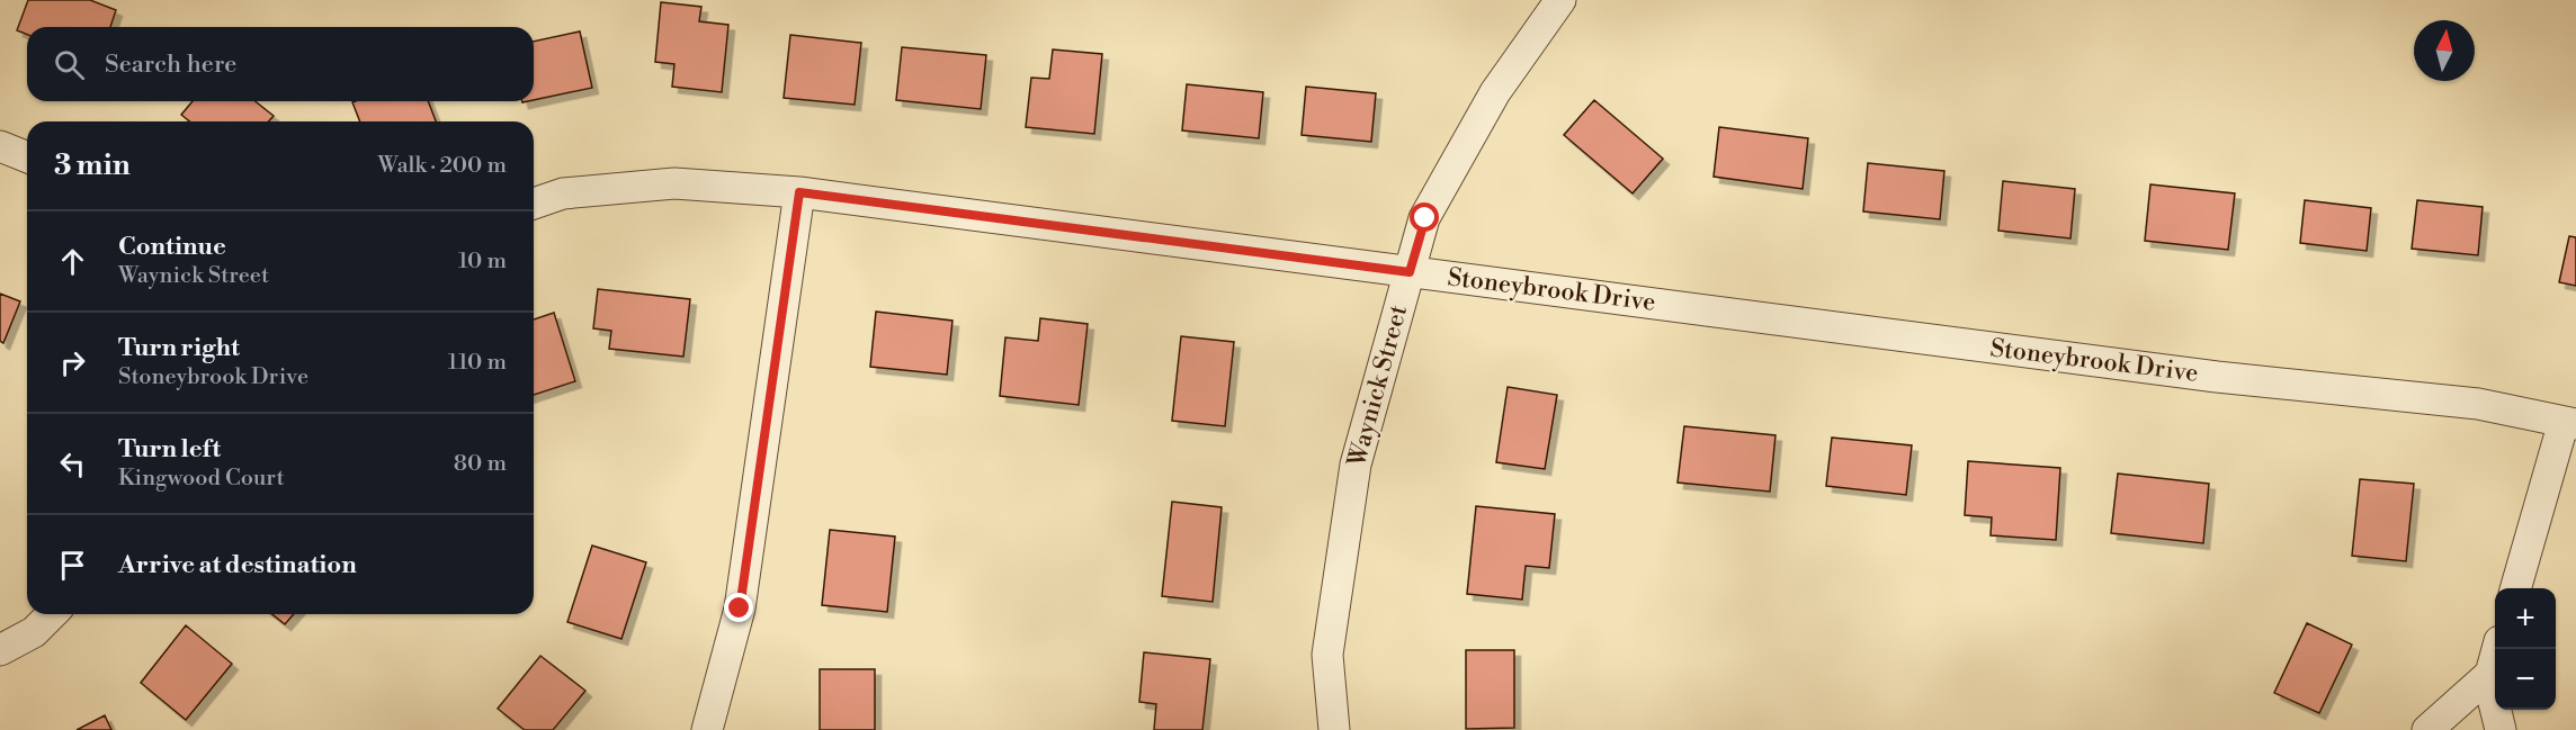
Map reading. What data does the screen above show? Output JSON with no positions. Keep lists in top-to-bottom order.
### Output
{
  "streets": {
    "street": ["Stoneybrook Drive", "Waynick Street"]
  },
  "crossings": [
    ["Stoneybrook Drive", "Waynick Street"]
  ],
  "north": "top",
  "page": {
    "search": "Search here",
    "heading": ["3 min", "Walk · 200 m"],
    "list": [
      ["Continue", "Waynick Street", "10 m"],
      ["Turn right", "Stoneybrook Drive", "110 m"],
      ["Turn left", "Kingwood Court", "80 m"],
      "Arrive at destination"
    ],
    "map_buttons": ["+", "−"]
  }
}
